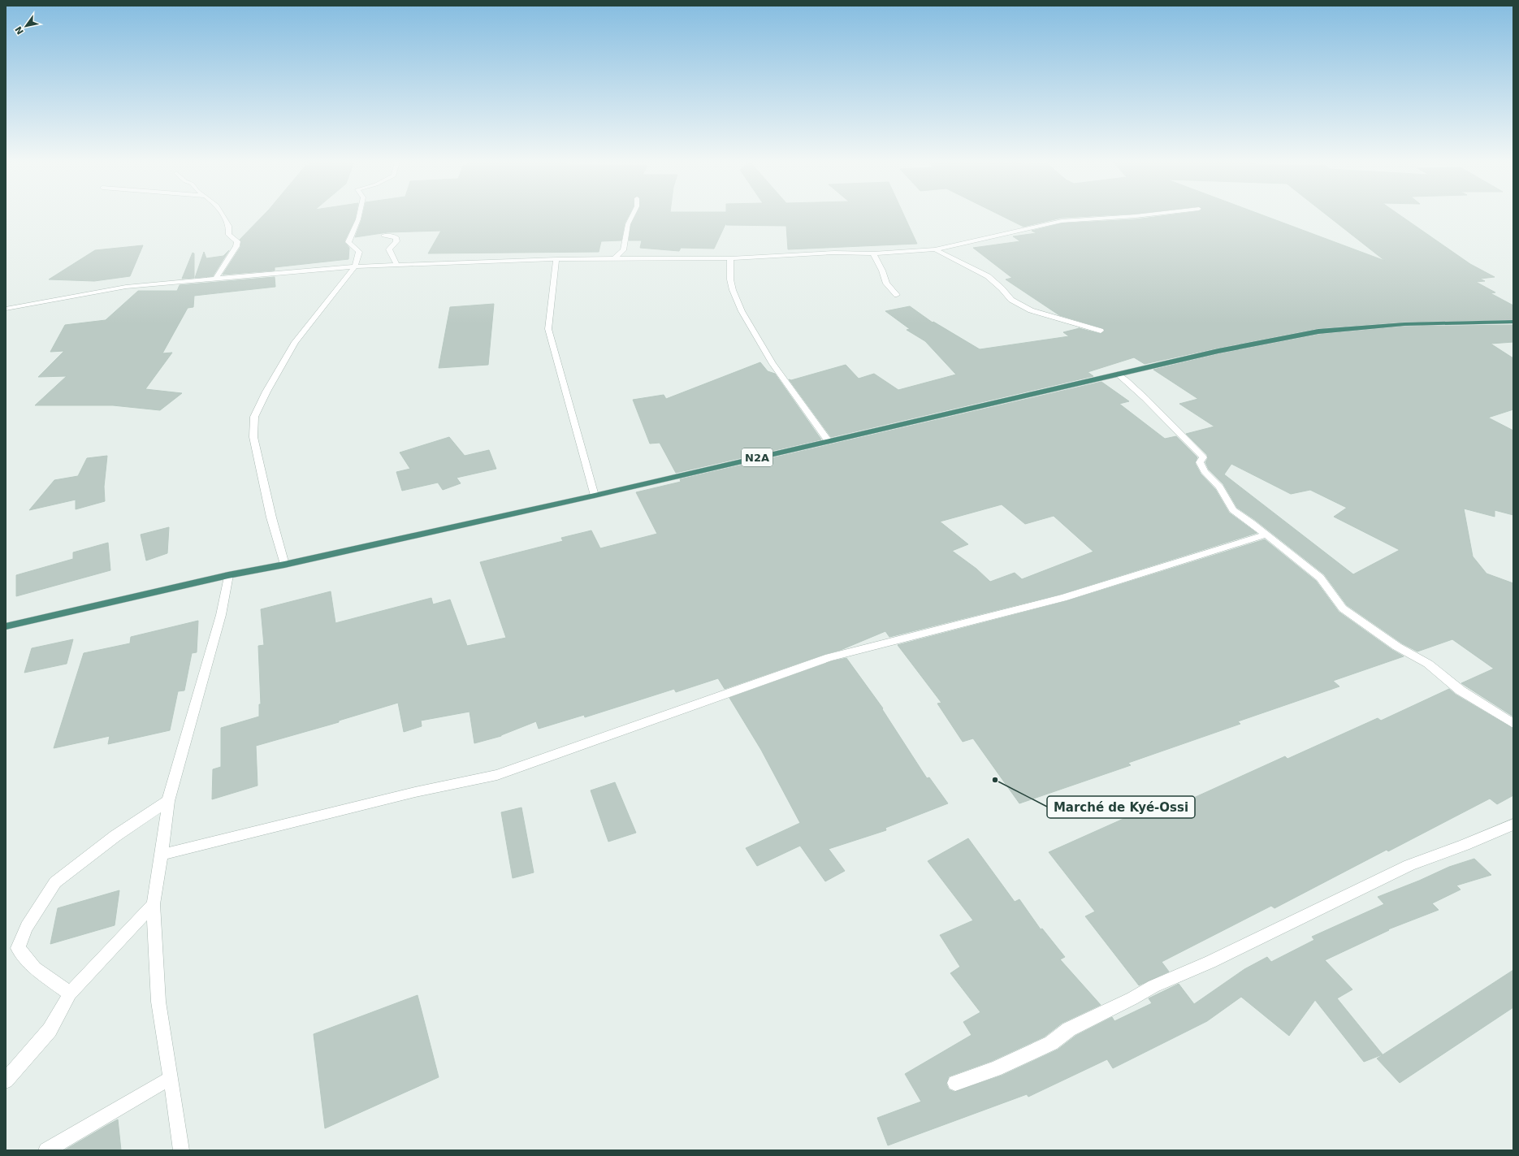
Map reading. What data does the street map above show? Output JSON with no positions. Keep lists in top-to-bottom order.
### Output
{
  "streets": {
    "highway": ["N2A"]
  },
  "places": ["Marché de Kyé-Ossi"],
  "north": "bottom left"
}
